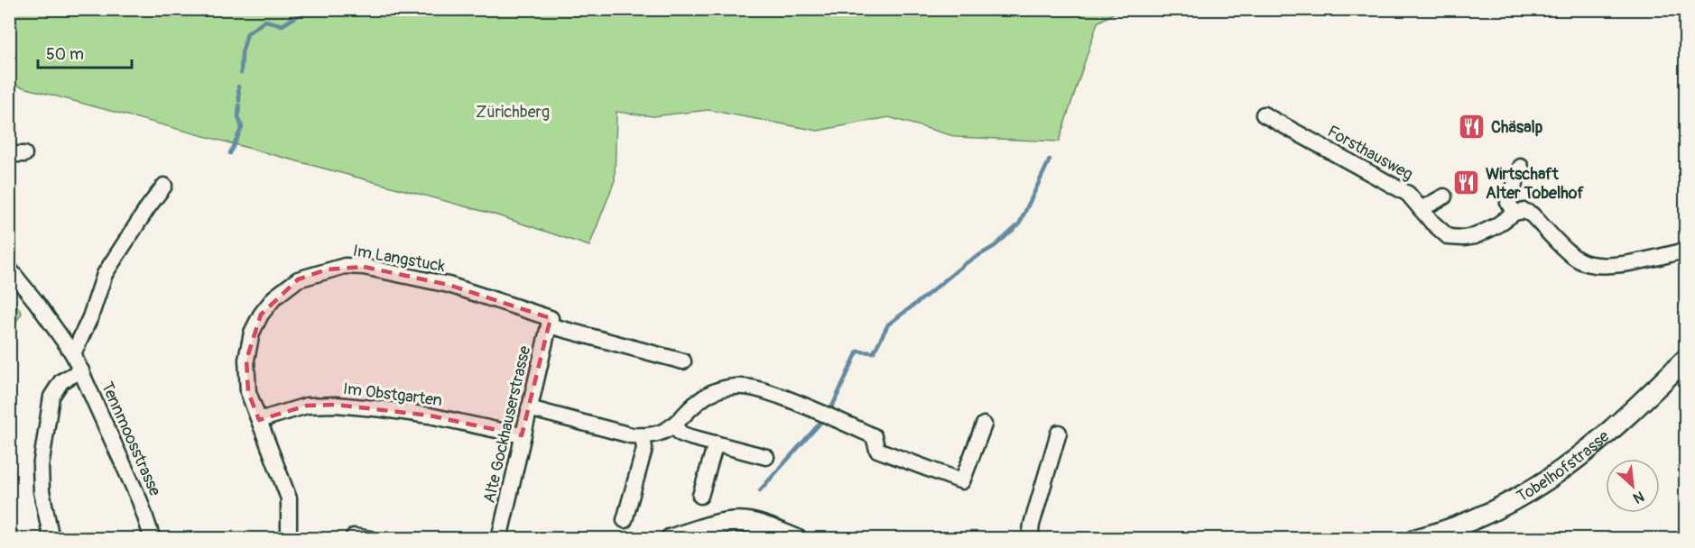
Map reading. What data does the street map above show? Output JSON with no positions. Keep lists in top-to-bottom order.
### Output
{
  "streets": {
    "main road": ["Tobelhofstrasse"],
    "street": [
      "Forsthausweg",
      "Im Langstuck",
      "Im Obstgarten",
      "Alte Gockhauserstrasse",
      "Tennmoosstrasse"
    ]
  },
  "crossings": [
    ["Im Langstuck", "Im Obstgarten"],
    ["Im Langstuck", "Alte Gockhauserstrasse"],
    ["Im Obstgarten", "Alte Gockhauserstrasse"]
  ],
  "parks": ["Zürichberg"],
  "places": {
    "restaurant": ["Chäsalp", "Wirtschaft Alter Tobelhof"]
  },
  "scale_bar": "50 m",
  "north": "bottom right"
}
